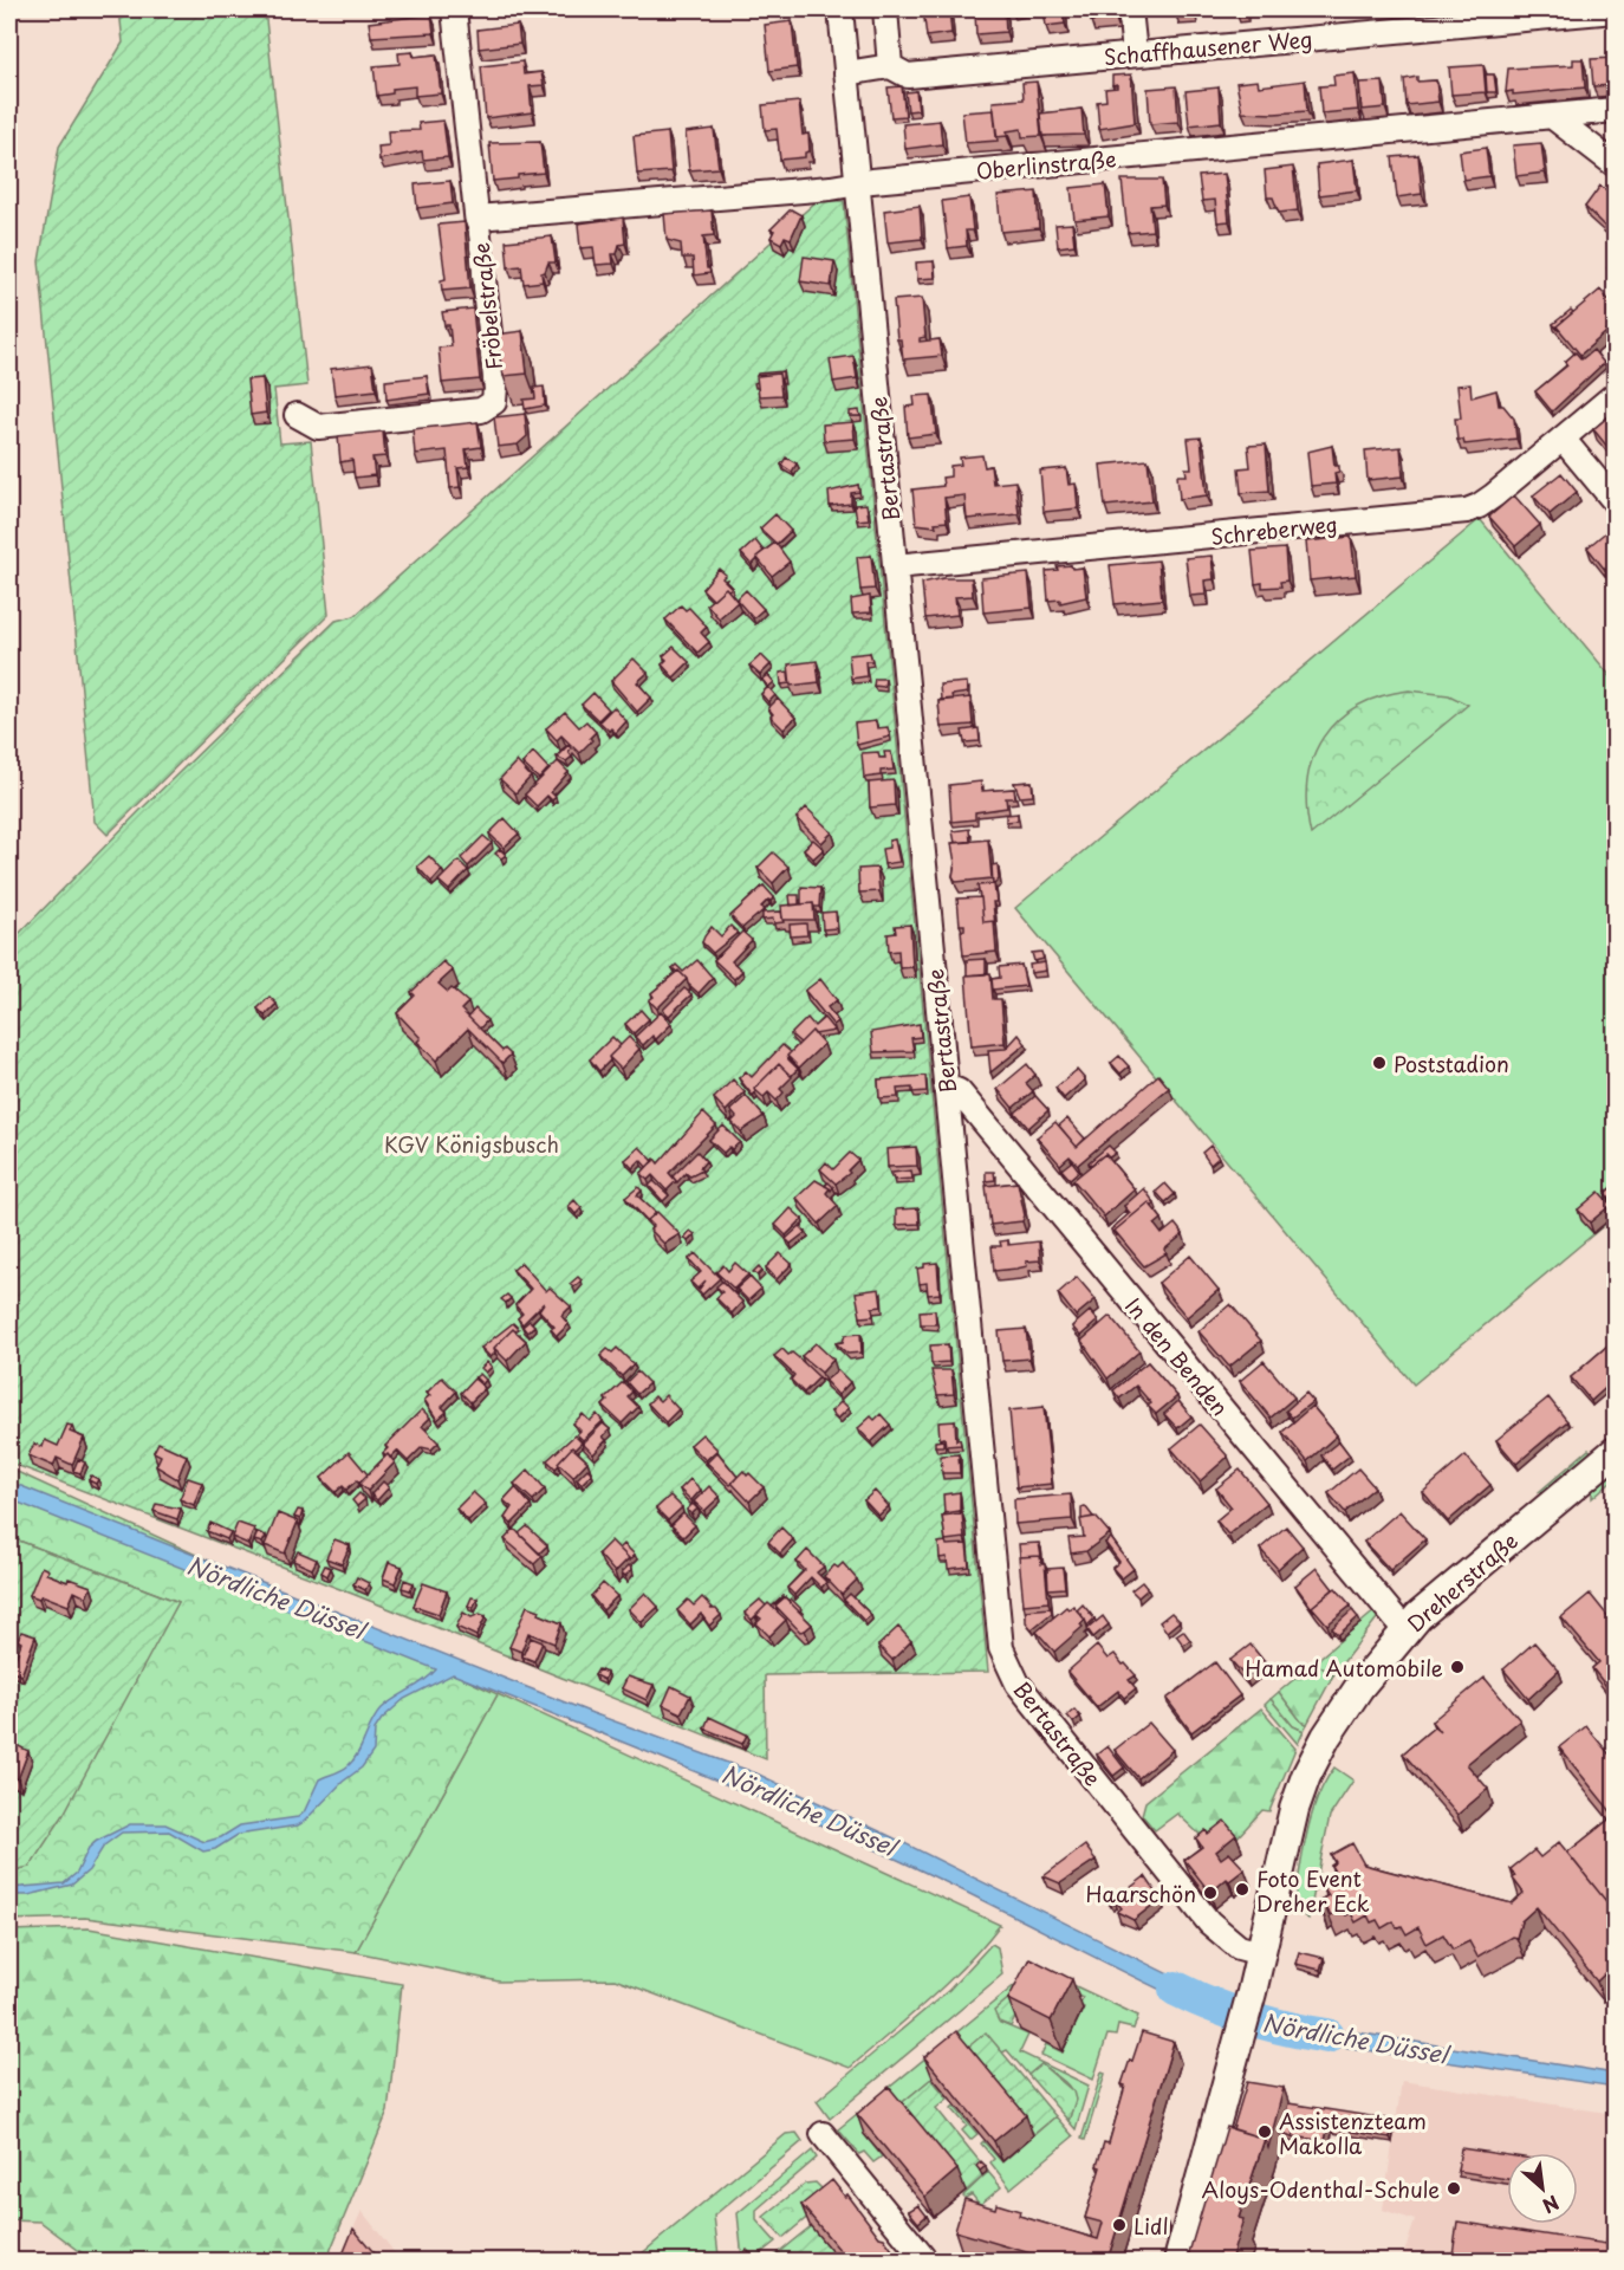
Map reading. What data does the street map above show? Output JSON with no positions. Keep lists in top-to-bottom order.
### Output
{
  "streets": {
    "main road": ["Dreherstraße"],
    "street": [
      "Schaffhausener Weg",
      "Oberlinstraße",
      "Fröbelstraße",
      "Bertastraße",
      "Schreberweg",
      "In den Benden"
    ]
  },
  "crossings": [
    ["Schaffhausener Weg", "Bertastraße"],
    ["Oberlinstraße", "Fröbelstraße"],
    ["Oberlinstraße", "Bertastraße"],
    ["Bertastraße", "Schreberweg"],
    ["Bertastraße", "In den Benden"],
    ["Bertastraße", "Dreherstraße"],
    ["In den Benden", "Dreherstraße"]
  ],
  "water": ["Nördliche Düssel"],
  "parks": ["KGV Königsbusch"],
  "places": [
    "Poststadion",
    "Hamad Automobile",
    "Foto Event Dreher Eck",
    "Haarschön",
    "Assistenzteam Makolla",
    "Aloys-Odenthal-Schule",
    "Lidl"
  ],
  "north": "bottom right"
}
